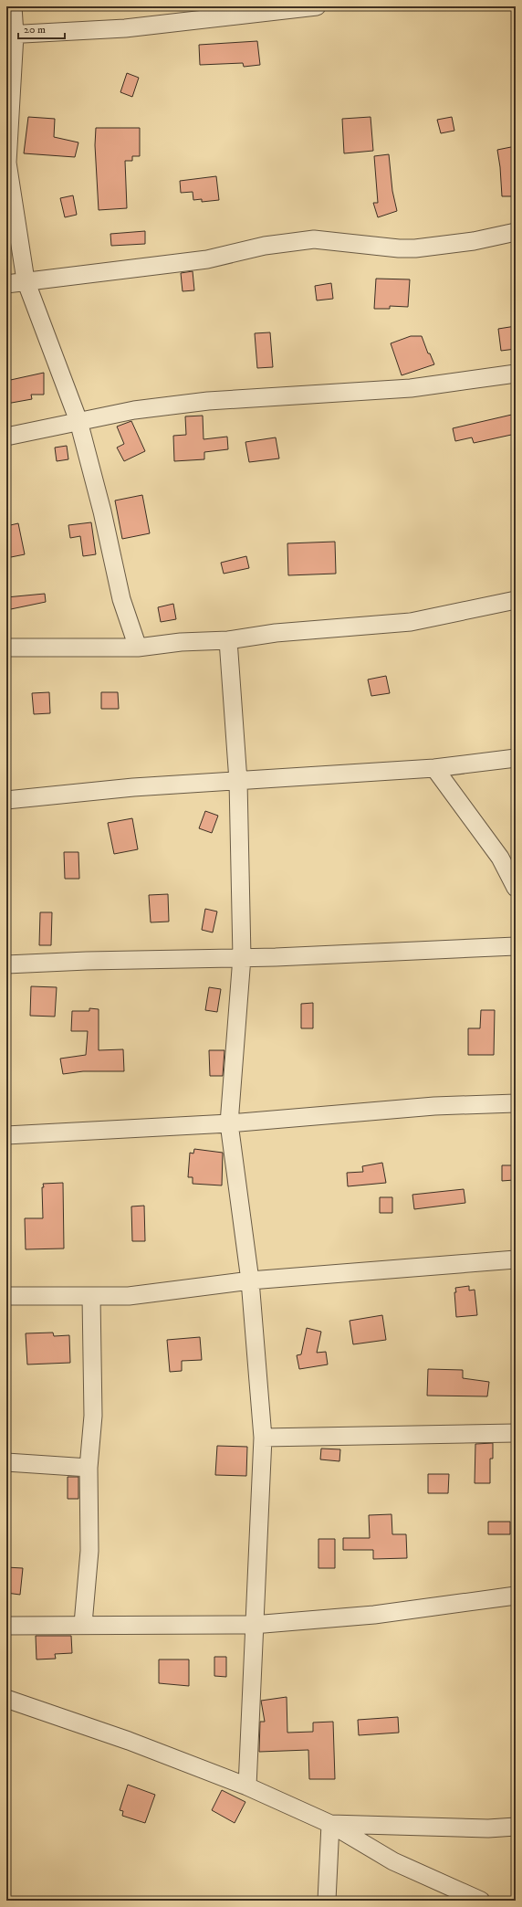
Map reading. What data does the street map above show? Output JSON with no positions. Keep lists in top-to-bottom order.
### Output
{
  "scale_bar": "20 m"
}
